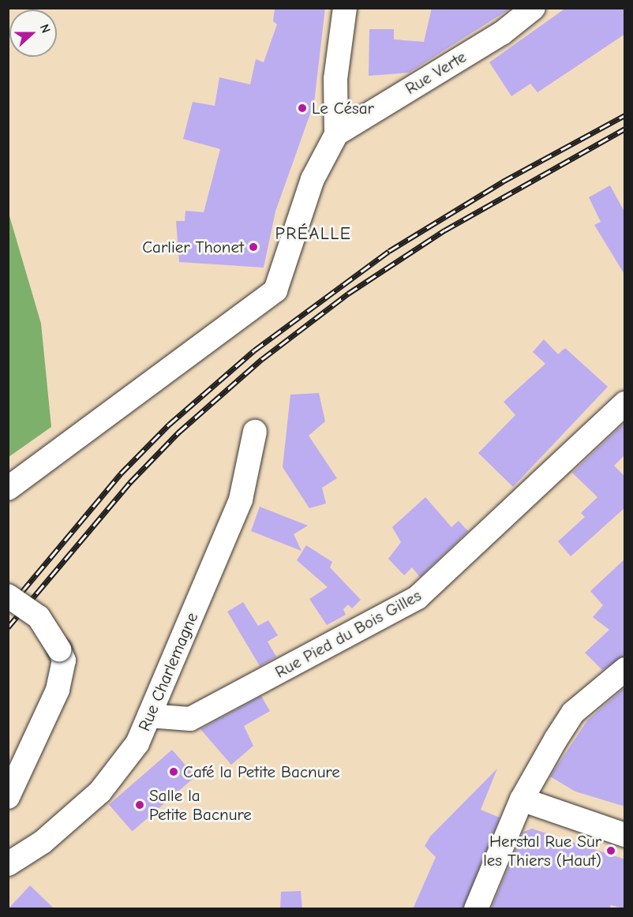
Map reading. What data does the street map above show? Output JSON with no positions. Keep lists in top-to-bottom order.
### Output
{
  "streets": {
    "street": ["Rue Verte", "Rue Pied du Bois Gilles", "Rue Charlemagne"]
  },
  "crossings": [
    ["Rue Pied du Bois Gilles", "Rue Charlemagne"]
  ],
  "districts": ["PRÉALLE"],
  "places": [
    "Le César",
    "Carlier Thonet",
    "Café la Petite Bacnure",
    "Salle la Petite Bacnure",
    "Herstal Rue Sur les Thiers (Haut)"
  ],
  "north": "right"
}
